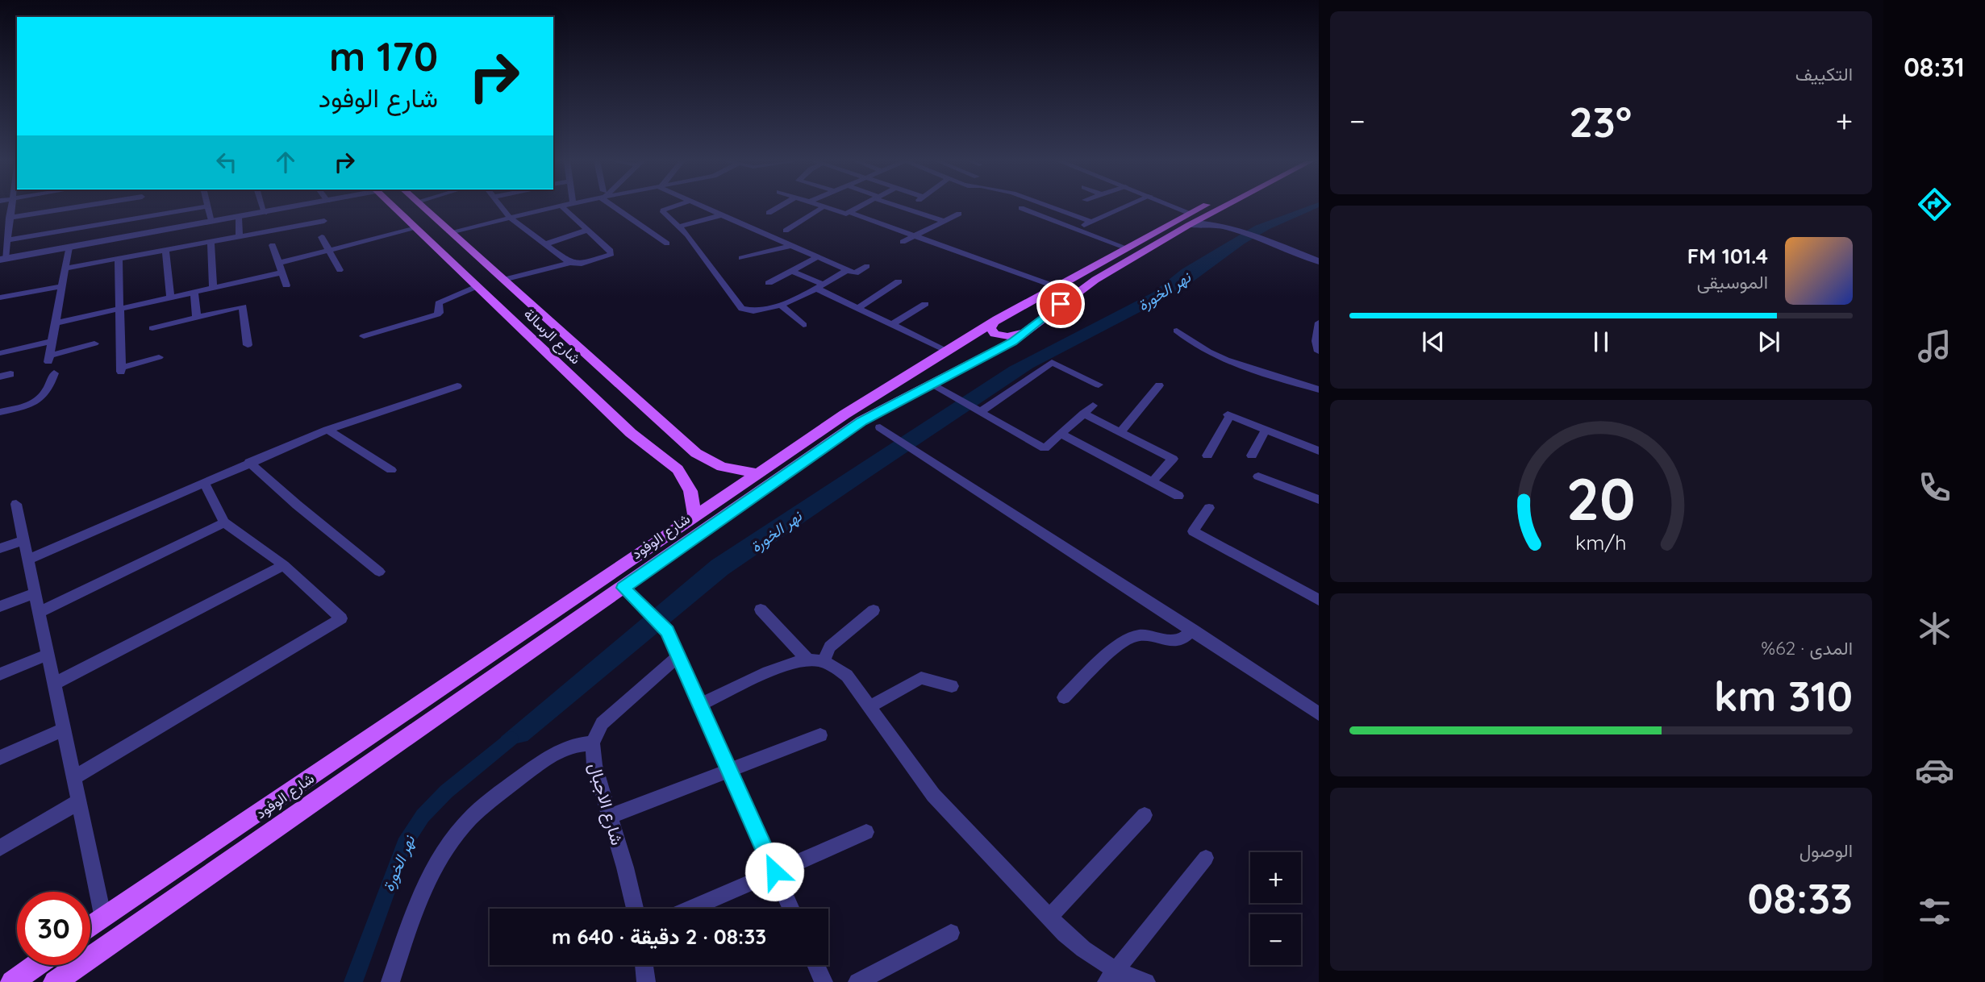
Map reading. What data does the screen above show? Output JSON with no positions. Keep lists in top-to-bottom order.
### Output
{
  "streets": {
    "main road": ["شارع الرسالة", "شارع الوفود"],
    "street": ["شارع الاجبال"]
  },
  "crossings": [
    ["شارع الرسالة", "شارع الوفود"]
  ],
  "water": ["نهر الخورة"],
  "page": {
    "tabs": "08:31",
    "tile": [
      "التكييف",
      ["المدى · 62%", "310 km"],
      ["الوصول", "08:33"]
    ],
    "turn": ["170 m", "شارع الوفود"],
    "heat": ["−", "23°", "+"],
    "song": ["101.4 FM", "الموسيقى"],
    "map_buttons": ["+", "−"],
    "limit": "30",
    "trip": "08:33 · 2 دقيقة · 640 m",
    "gauge": ["20", "km/h"]
  }
}
